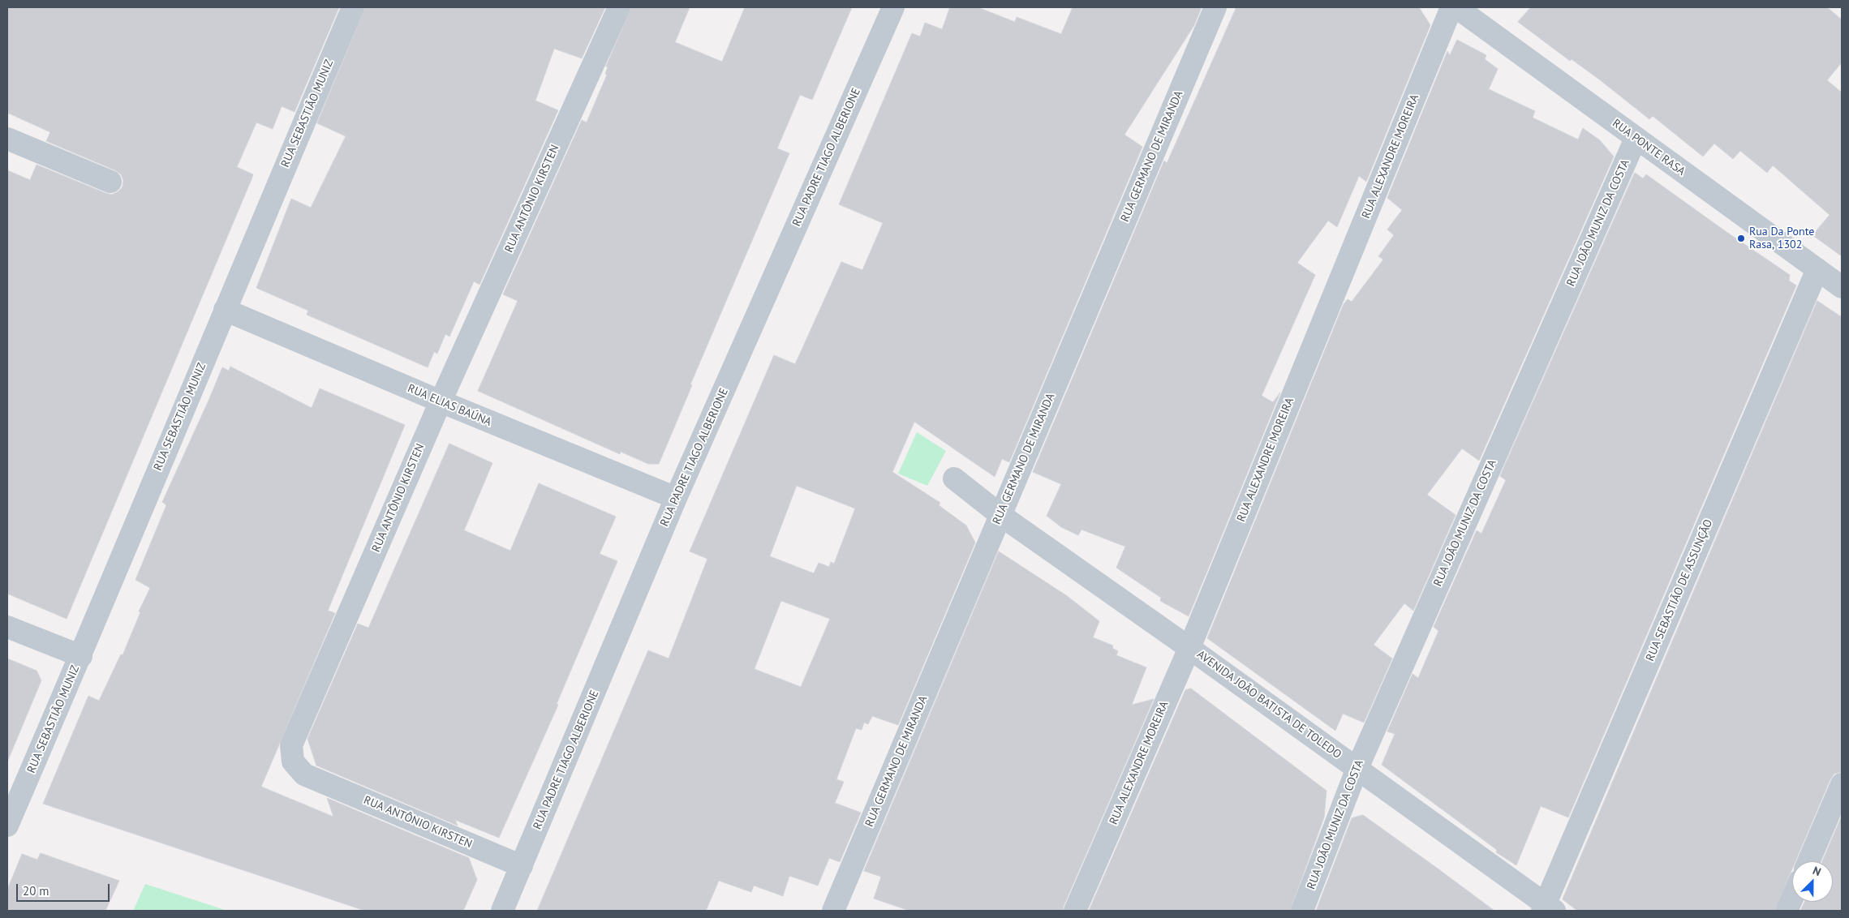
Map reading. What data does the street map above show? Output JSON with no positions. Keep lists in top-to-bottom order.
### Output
{
  "streets": {
    "street": [
      "RUA SEBASTIÃO MUNIZ",
      "RUA PONTE RASA",
      "RUA GERMANO DE MIRANDA",
      "RUA ALEXANDRE MOREIRA",
      "RUA PADRE TIAGO ALBERIONE",
      "RUA ANTÔNIO KIRSTEN",
      "RUA JOÃO MUNIZ DA COSTA",
      "RUA ELIAS BAÚNA",
      "RUA SEBASTIÃO DE ASSUNÇÃO",
      "AVENIDA JOÃO BATISTA DE TOLEDO"
    ]
  },
  "crossings": [
    ["RUA SEBASTIÃO MUNIZ", "RUA ELIAS BAÚNA"],
    ["RUA PONTE RASA", "RUA JOÃO MUNIZ DA COSTA"],
    ["RUA PONTE RASA", "RUA SEBASTIÃO DE ASSUNÇÃO"],
    ["RUA GERMANO DE MIRANDA", "AVENIDA JOÃO BATISTA DE TOLEDO"],
    ["RUA ALEXANDRE MOREIRA", "AVENIDA JOÃO BATISTA DE TOLEDO"],
    ["RUA PADRE TIAGO ALBERIONE", "RUA ANTÔNIO KIRSTEN"],
    ["RUA PADRE TIAGO ALBERIONE", "RUA ELIAS BAÚNA"],
    ["RUA ANTÔNIO KIRSTEN", "RUA ELIAS BAÚNA"],
    ["RUA JOÃO MUNIZ DA COSTA", "AVENIDA JOÃO BATISTA DE TOLEDO"],
    ["RUA SEBASTIÃO DE ASSUNÇÃO", "AVENIDA JOÃO BATISTA DE TOLEDO"]
  ],
  "places": ["Rua Da Ponte Rasa, 1302"],
  "scale_bar": "20 m",
  "north": "top right"
}
